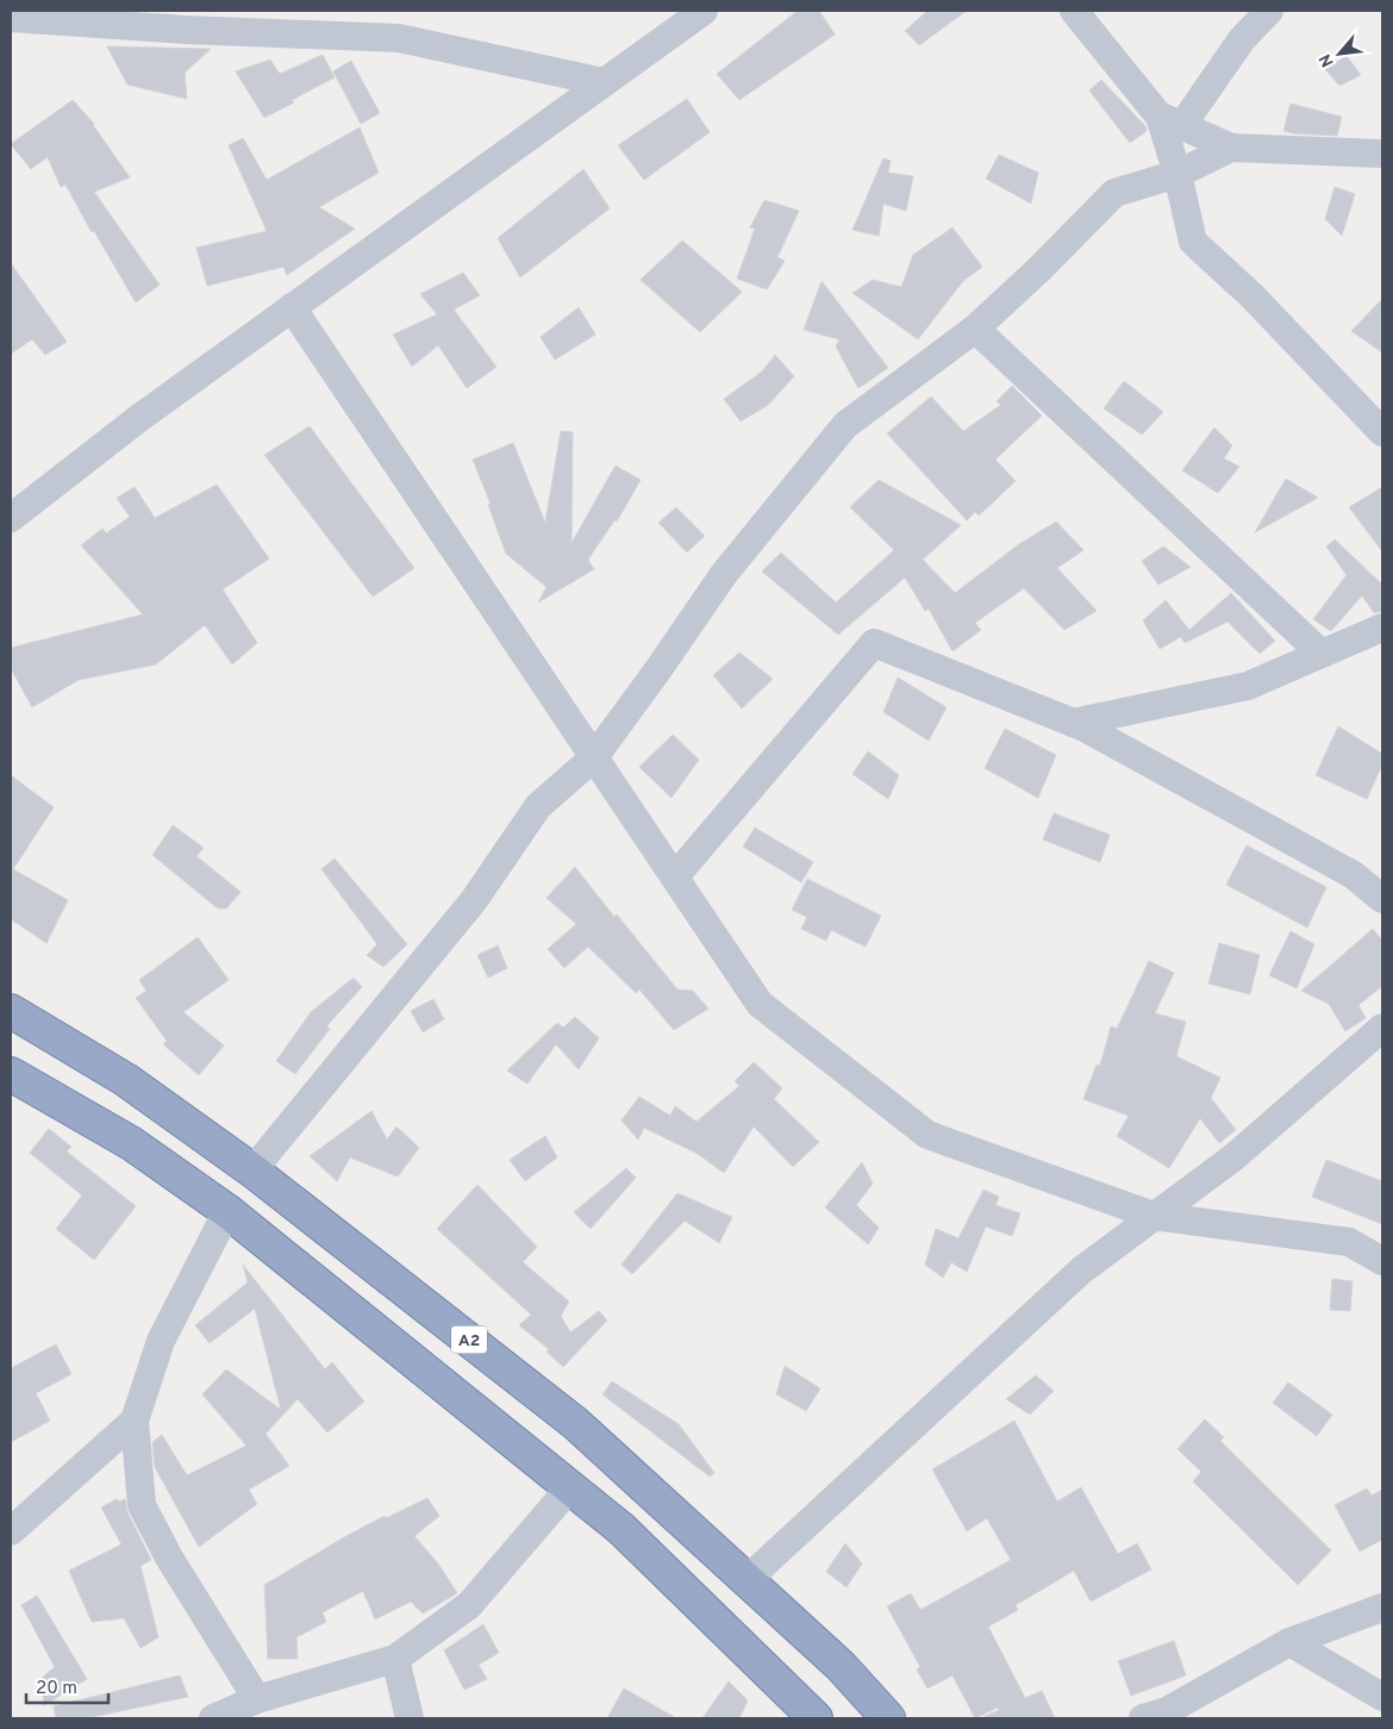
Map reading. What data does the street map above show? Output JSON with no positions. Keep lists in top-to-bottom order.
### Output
{
  "streets": {
    "highway": ["A2"]
  },
  "scale_bar": "20 m",
  "north": "bottom left"
}
